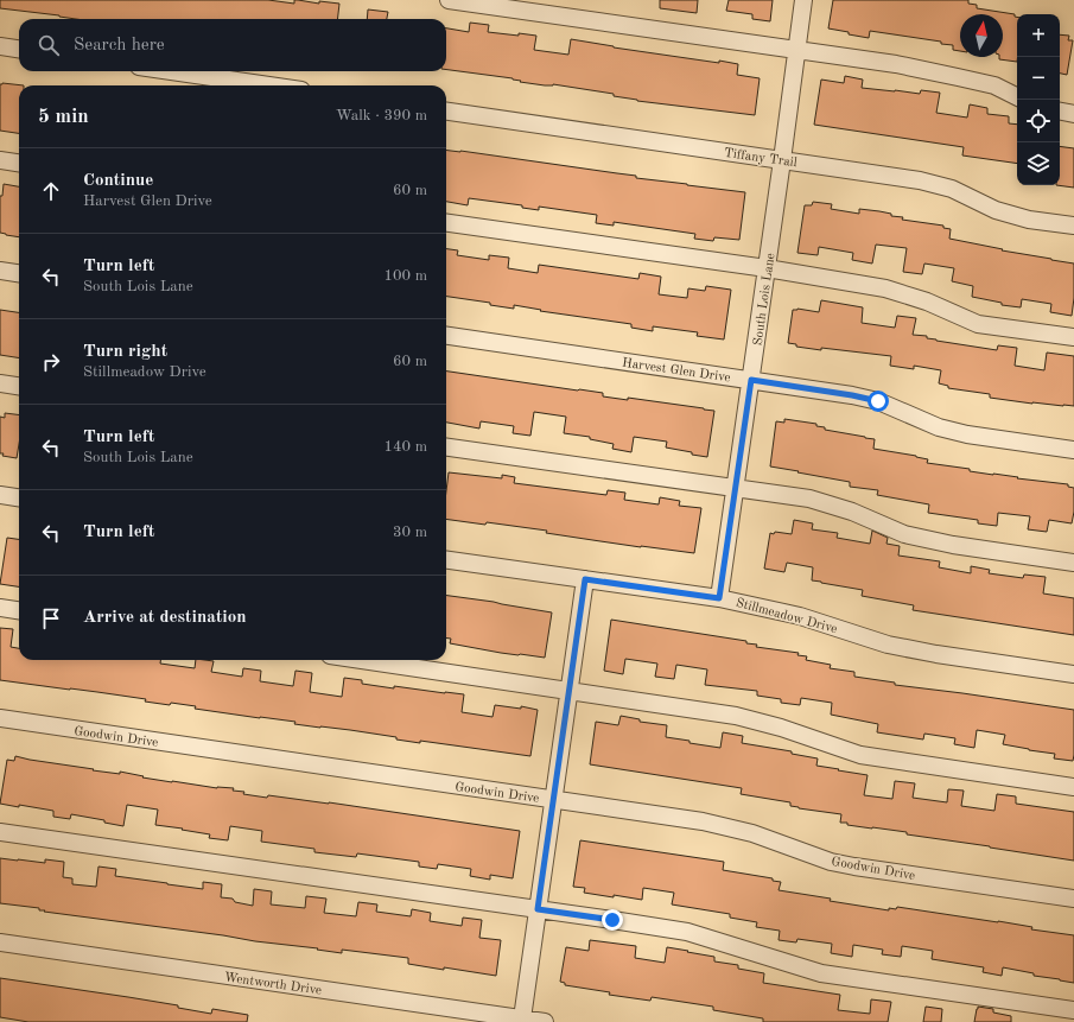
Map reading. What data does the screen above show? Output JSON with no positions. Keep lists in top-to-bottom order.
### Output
{
  "streets": {
    "street": [
      "Tiffany Trail",
      "South Lois Lane",
      "Harvest Glen Drive",
      "Stillmeadow Drive",
      "Goodwin Drive",
      "Wentworth Drive"
    ]
  },
  "crossings": [
    ["Tiffany Trail", "South Lois Lane"],
    ["South Lois Lane", "Harvest Glen Drive"],
    ["South Lois Lane", "Stillmeadow Drive"]
  ],
  "north": "top",
  "page": {
    "map_buttons": ["+", "−"],
    "search": "Search here",
    "heading": ["5 min", "Walk · 390 m"],
    "list": [
      ["Continue", "Harvest Glen Drive", "60 m"],
      ["Turn left", "South Lois Lane", "100 m"],
      ["Turn right", "Stillmeadow Drive", "60 m"],
      ["Turn left", "South Lois Lane", "140 m"],
      ["Turn left", "30 m"],
      "Arrive at destination"
    ]
  }
}
